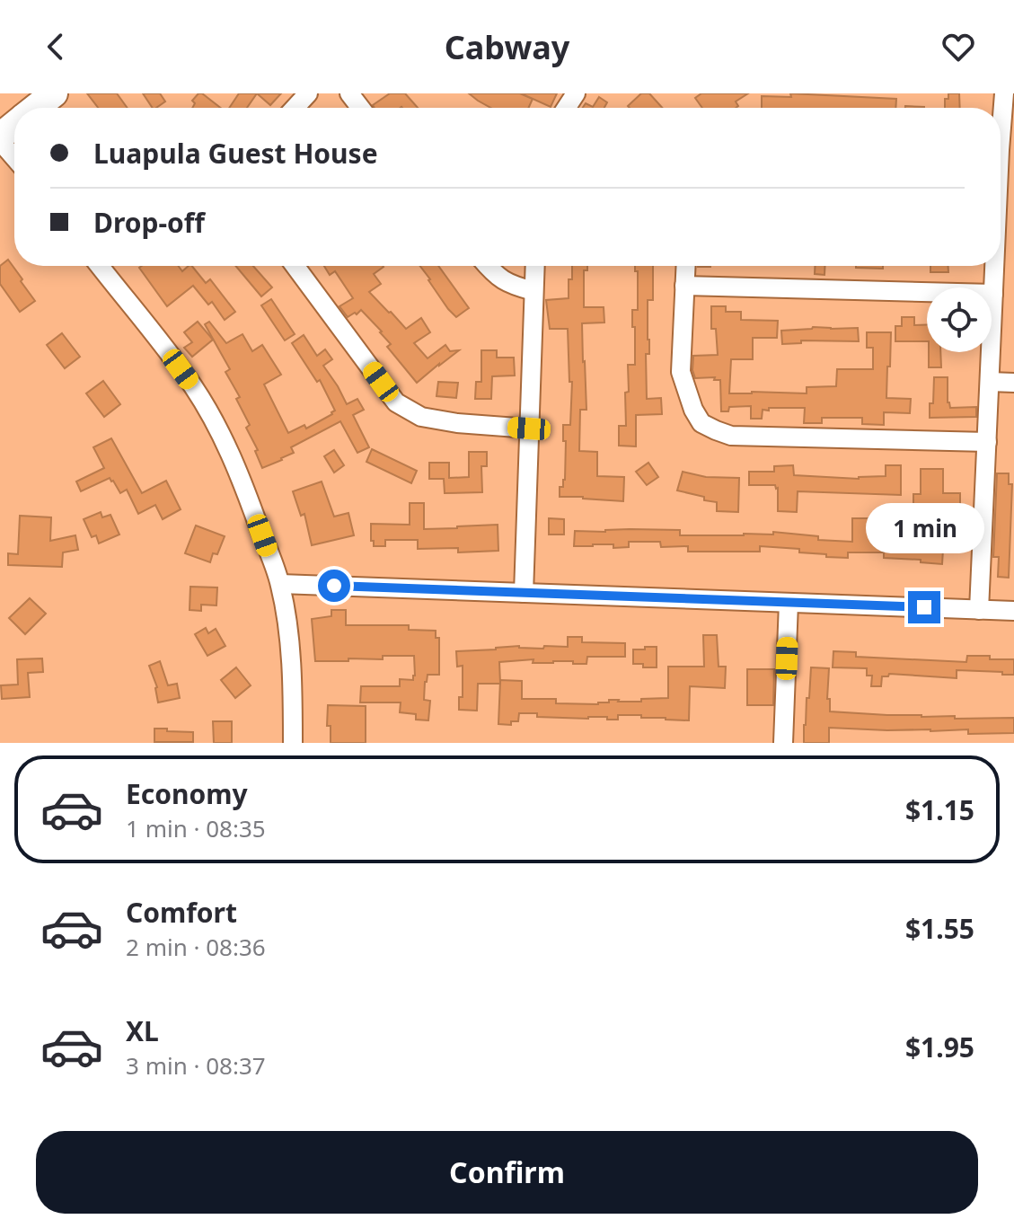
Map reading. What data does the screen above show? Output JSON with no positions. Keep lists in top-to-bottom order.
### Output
{
  "page": {
    "header": "Cabway",
    "banner": ["Luapula Guest House", "Drop-off"],
    "bubble": "1 min",
    "list": [
      {
        "name": "Economy",
        "note": "1 min · 08:35",
        "value": "$1.15"
      },
      {
        "name": "Comfort",
        "note": "2 min · 08:36",
        "value": "$1.55"
      },
      {
        "name": "XL",
        "note": "3 min · 08:37",
        "value": "$1.95"
      }
    ],
    "buttons": "Confirm"
  }
}
